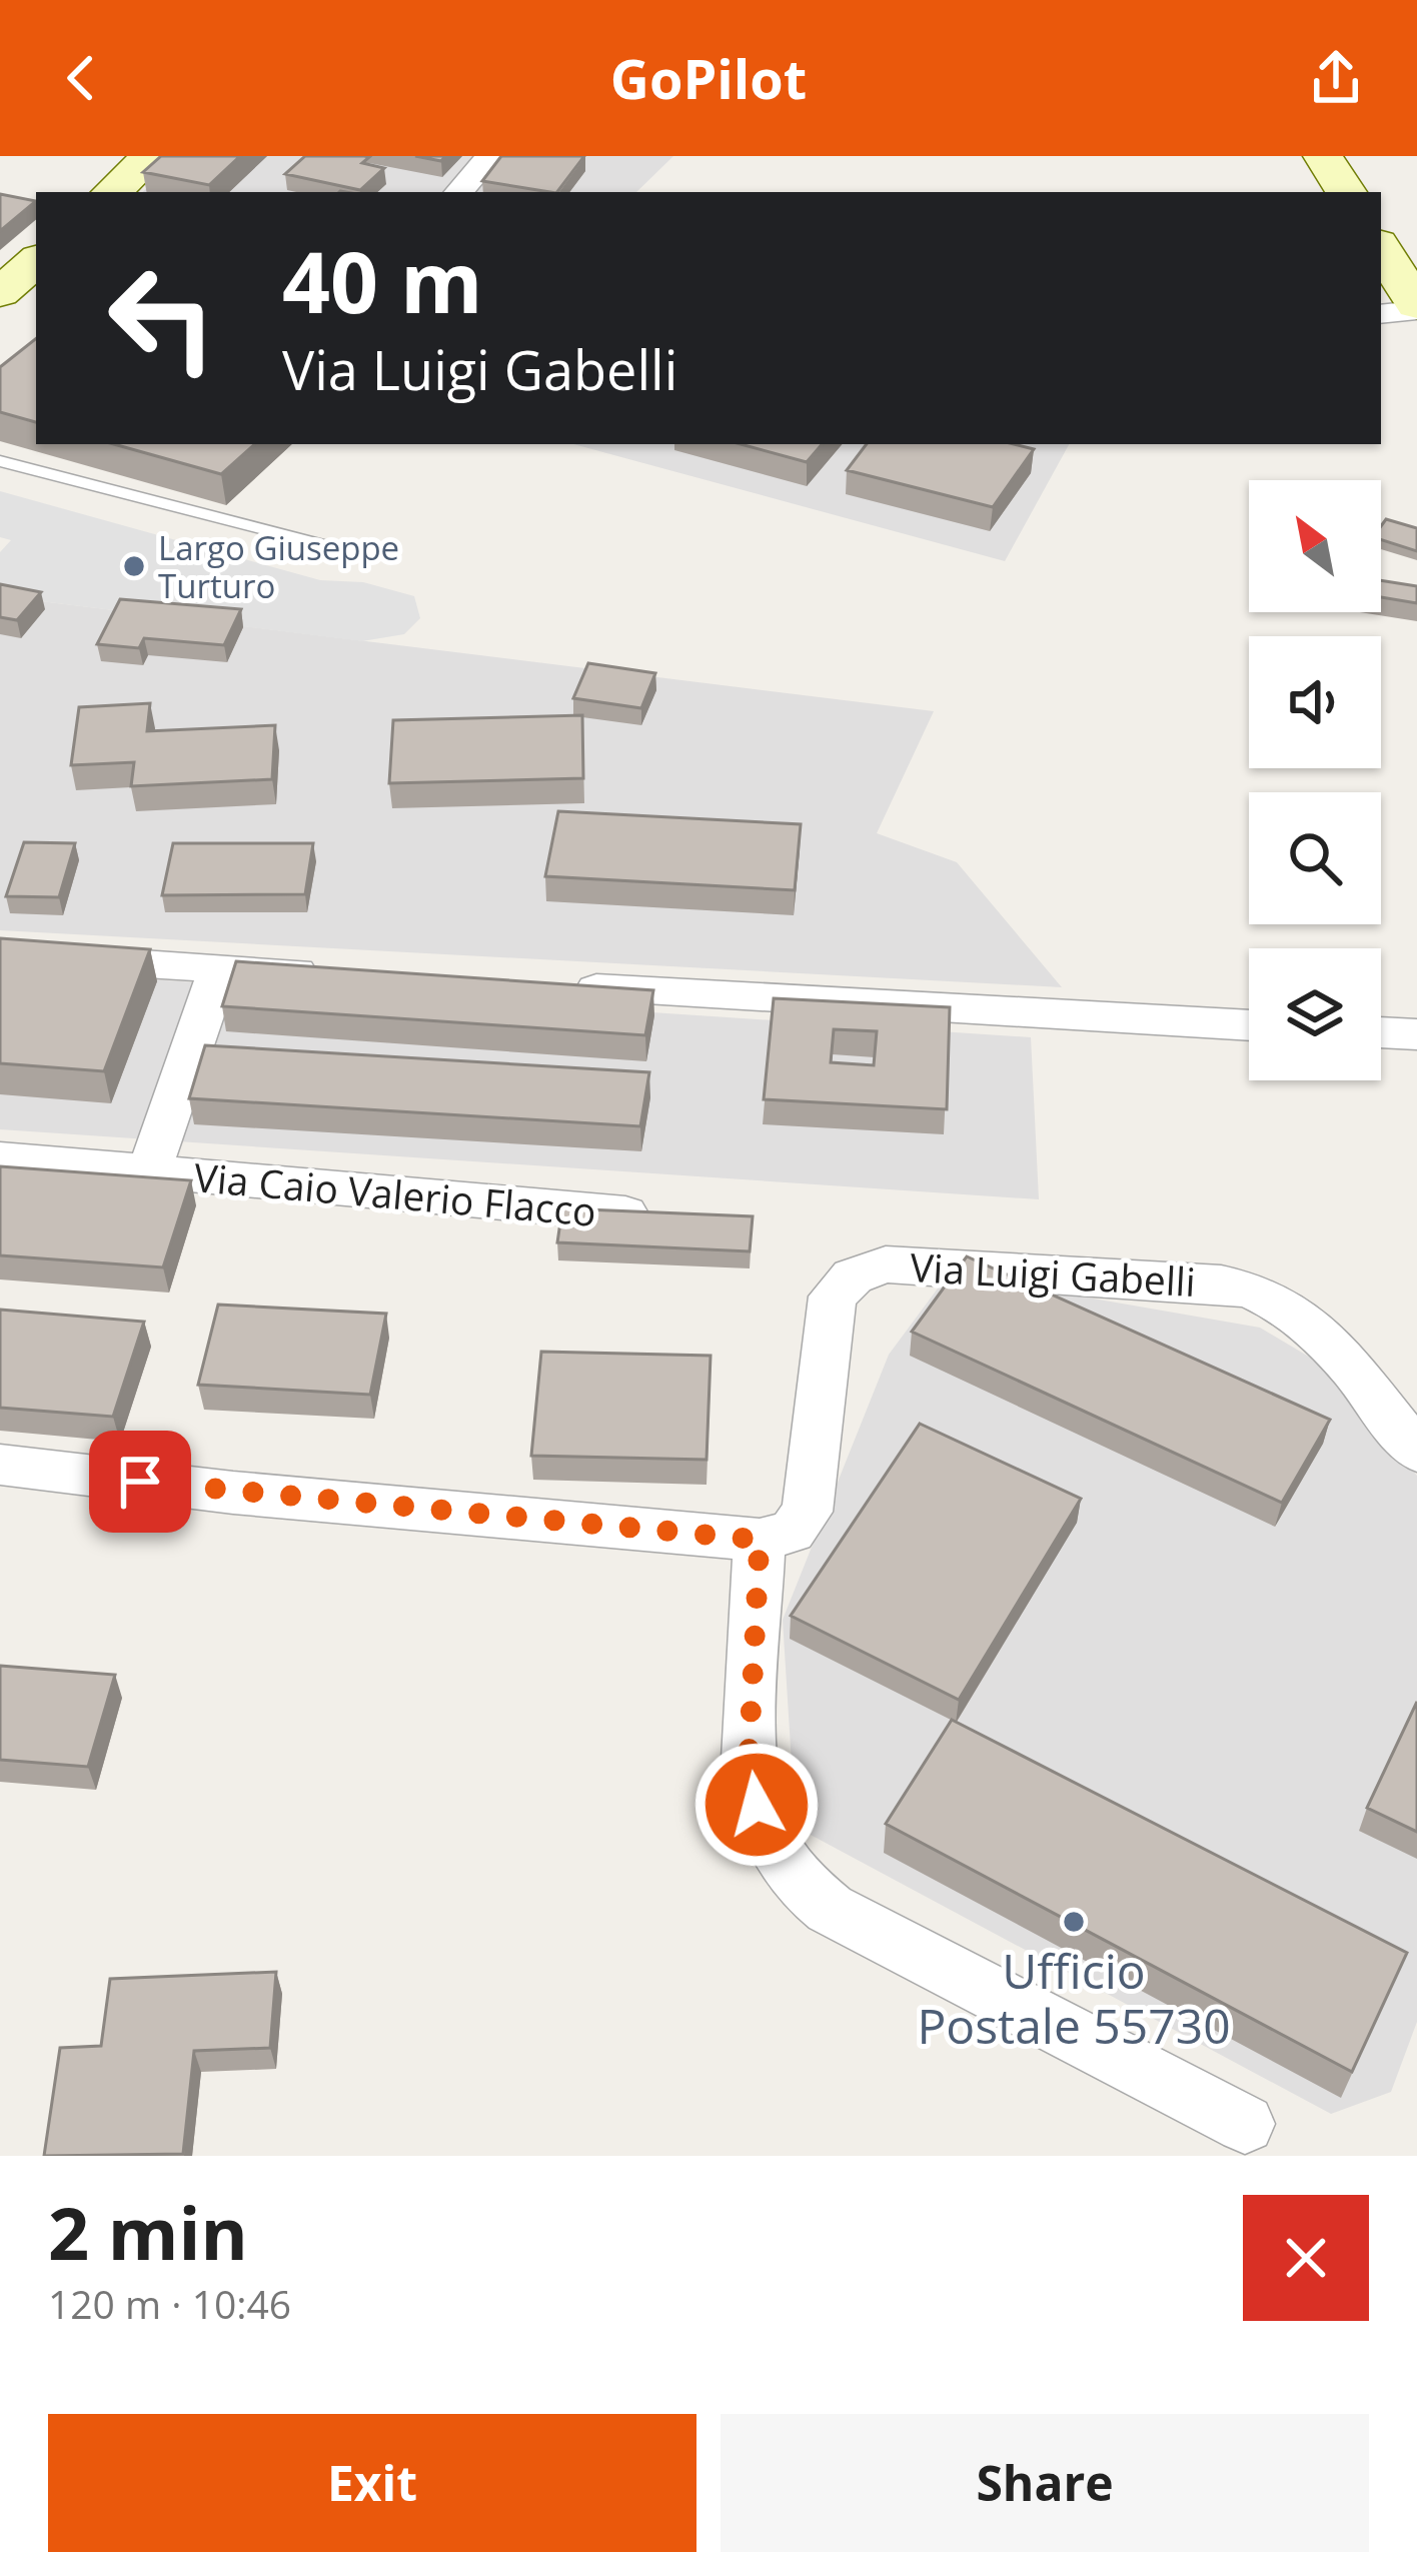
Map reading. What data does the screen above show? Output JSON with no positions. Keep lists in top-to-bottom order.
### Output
{
  "streets": {
    "street": ["Via Caio Valerio Flacco", "Via Luigi Gabelli"]
  },
  "places": ["Largo Giuseppe Turturo", "Ufficio Postale 55730"],
  "north": "top left",
  "page": {
    "header": "GoPilot",
    "turn": ["40 m", "Via Luigi Gabelli"],
    "heading": ["2 min", "120 m · 10:46"],
    "buttons": ["Exit", "Share"]
  }
}
